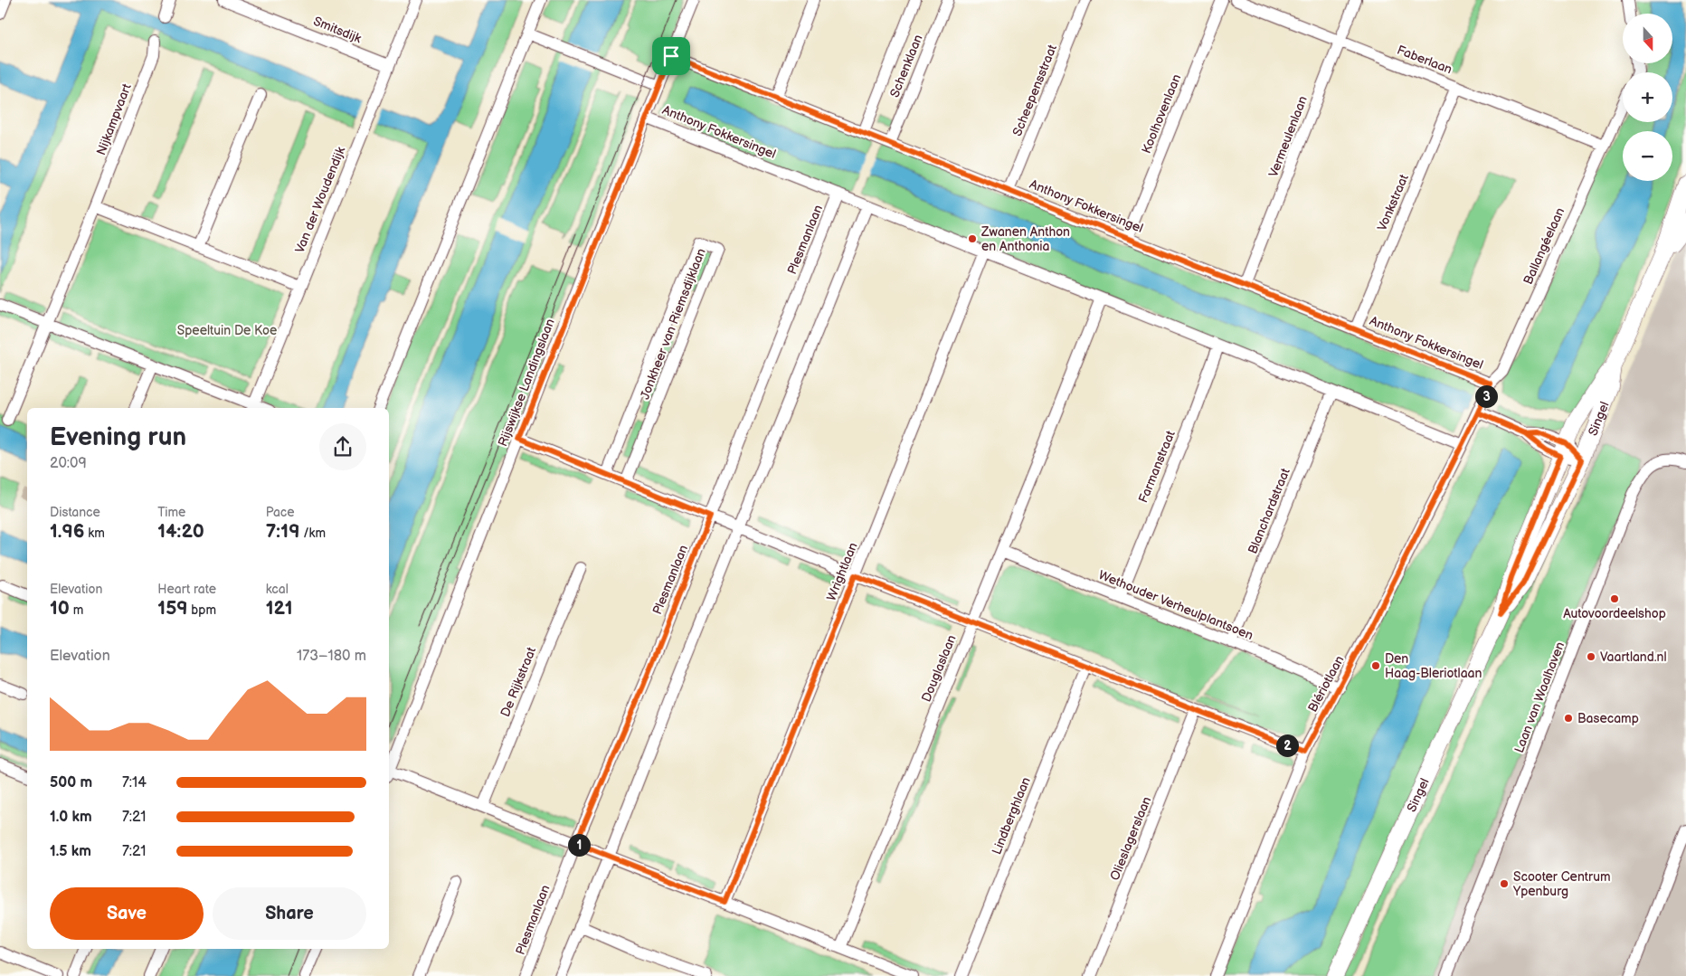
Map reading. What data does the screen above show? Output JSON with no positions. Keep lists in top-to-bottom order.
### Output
{
  "streets": {
    "main road": ["Singel"],
    "street": [
      "Smitsdijk",
      "Faberlaan",
      "Schenklaan",
      "Scheepensstraat",
      "Koolhovenlaan",
      "Nijkampvaart",
      "Anthony Fokkersingel",
      "Vermeulenlaan",
      "Van der Woudendijk",
      "Vonkstraat",
      "Plesmanlaan",
      "Ballangéelaan",
      "Jonkheer van Riemsdijklaan",
      "Rijswijkse Landingslaan",
      "Farmanstraat",
      "Blanchardstraat",
      "Wrightlaan",
      "Wethouder Verheulplantsoen",
      "Douglaslaan",
      "De Rijkstraat",
      "Blériotlaan",
      "Laan van Waalhaven",
      "Lindberghlaan",
      "Olieslagerslaan"
    ]
  },
  "crossings": [
    ["Smitsdijk", "Van der Woudendijk"],
    ["Faberlaan", "Vermeulenlaan"],
    ["Faberlaan", "Vonkstraat"],
    ["Faberlaan", "Ballangéelaan"],
    ["Schenklaan", "Anthony Fokkersingel"],
    ["Scheepensstraat", "Anthony Fokkersingel"],
    ["Koolhovenlaan", "Anthony Fokkersingel"],
    ["Anthony Fokkersingel", "Vermeulenlaan"],
    ["Anthony Fokkersingel", "Vonkstraat"],
    ["Anthony Fokkersingel", "Plesmanlaan"],
    ["Anthony Fokkersingel", "Ballangéelaan"],
    ["Anthony Fokkersingel", "Rijswijkse Landingslaan"],
    ["Anthony Fokkersingel", "Farmanstraat"],
    ["Anthony Fokkersingel", "Blanchardstraat"],
    ["Anthony Fokkersingel", "Wrightlaan"],
    ["Anthony Fokkersingel", "Douglaslaan"],
    ["Anthony Fokkersingel", "Blériotlaan"],
    ["Ballangéelaan", "Blériotlaan"],
    ["Farmanstraat", "Wethouder Verheulplantsoen"],
    ["Blanchardstraat", "Wethouder Verheulplantsoen"],
    ["Wethouder Verheulplantsoen", "Douglaslaan"],
    ["Wethouder Verheulplantsoen", "Blériotlaan"]
  ],
  "parks": ["Speeltuin De Koe"],
  "places": [
    "Zwanen Anthon en Anthonia",
    "Autovoordeelshop",
    "Vaartland.nl",
    "Den Haag-Bleriotlaan",
    "Basecamp",
    "Scooter Centrum Ypenburg"
  ],
  "north": "bottom",
  "page": {
    "map_buttons": ["+", "−"],
    "pins": ["3", "2", "1"],
    "heading": ["Evening run", "20:09"],
    "stats": [
      ["Distance", "1.96 km"],
      ["Time", "14:20"],
      ["Pace", "7:19 /km"],
      ["Elevation", "10 m"],
      ["Heart rate", "159 bpm"],
      ["kcal", "121"]
    ],
    "chart": ["Elevation", "173–180 m"],
    "list": [
      {
        "name": "500 m",
        "note": "7:14"
      },
      {
        "name": "1.0 km",
        "note": "7:21"
      },
      {
        "name": "1.5 km",
        "note": "7:21"
      }
    ],
    "buttons": ["Save", "Share"]
  }
}
